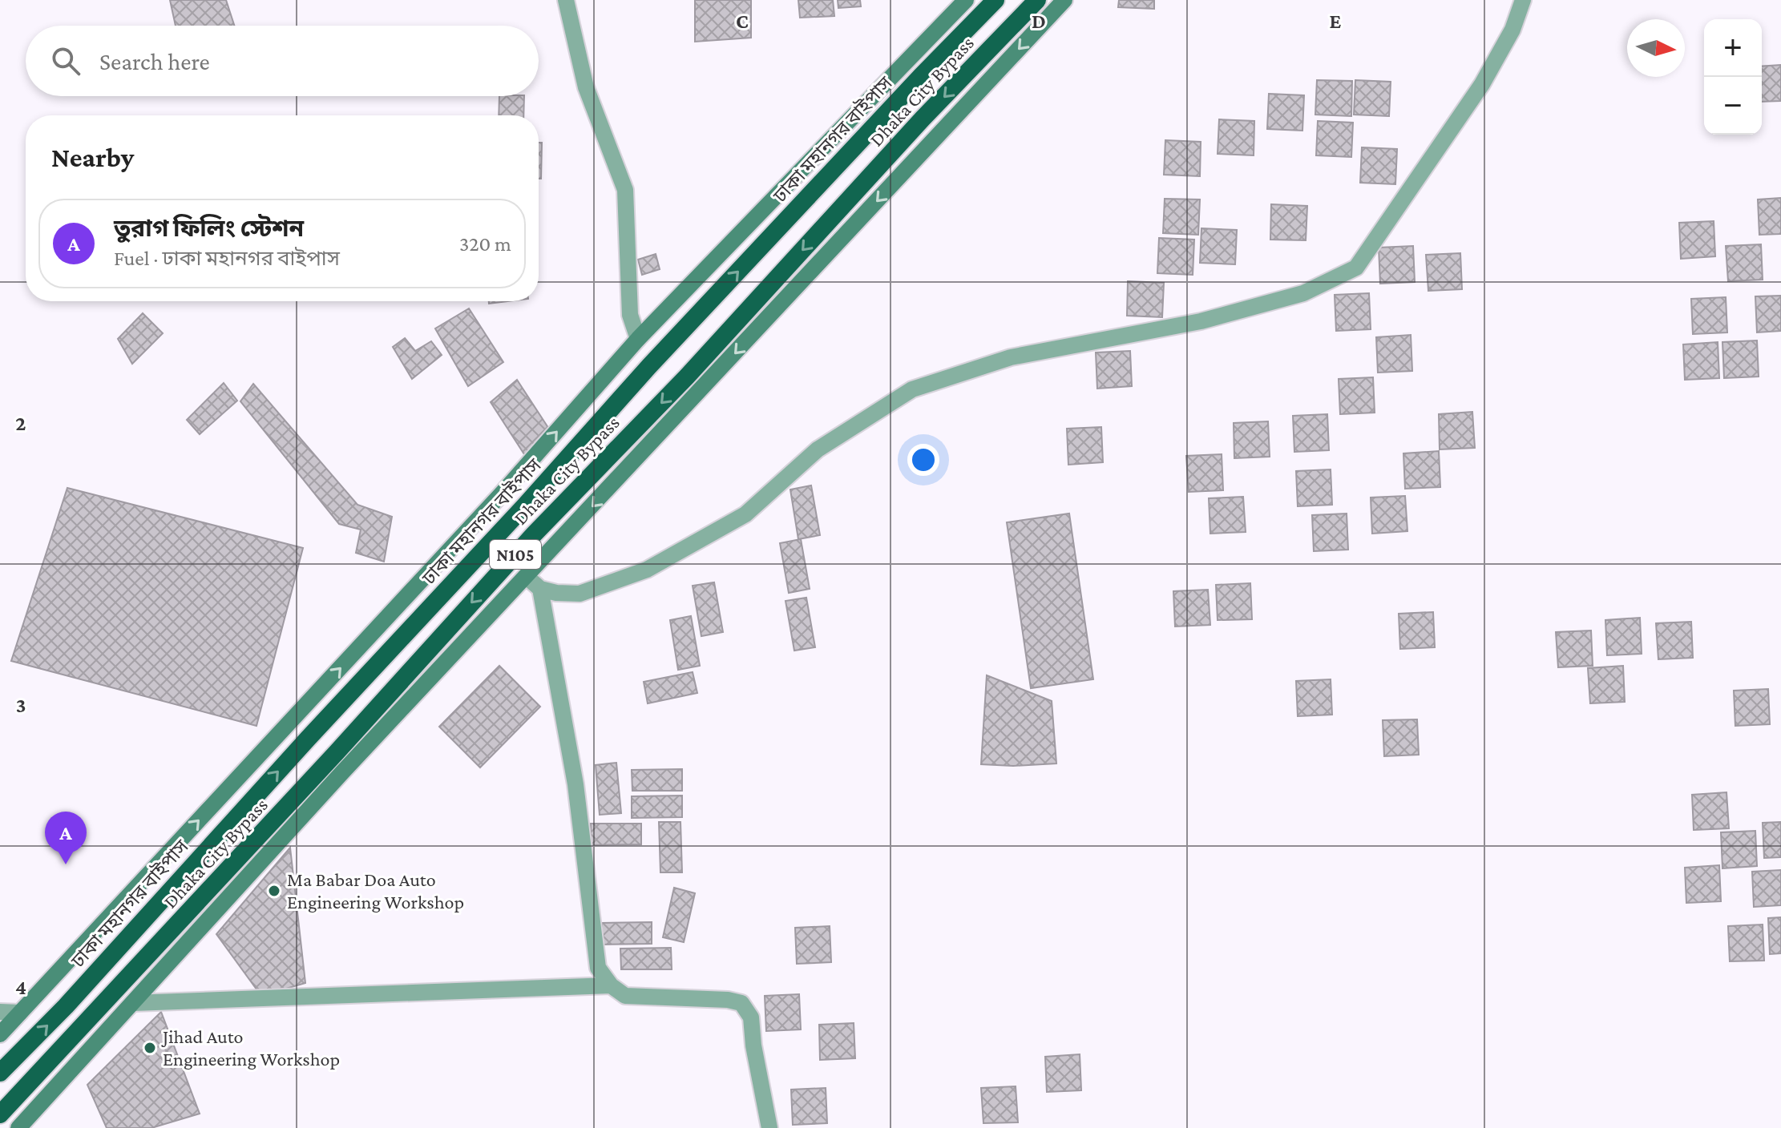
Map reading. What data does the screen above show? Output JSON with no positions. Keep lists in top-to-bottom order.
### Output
{
  "streets": {
    "highway": ["Dhaka City Bypass", "ঢাকা মহানগর বাইপাস", "N105"]
  },
  "one_way": ["Dhaka City Bypass", "ঢাকা মহানগর বাইপাস"],
  "places": ["Ma Babar Doa Auto Engineering Workshop", "Jihad Auto Engineering Workshop"],
  "north": "right",
  "page": {
    "map_buttons": ["+", "−"],
    "search": "Search here",
    "heading": "Nearby",
    "list": [
      {
        "mark": "A",
        "name": "তুরাগ ফিলিং স্টেশন",
        "note": "Fuel · ঢাকা মহানগর বাইপাস",
        "value": "320 m"
      }
    ],
    "pins": "A"
  },
  "grid": {
    "columns": ["C", "D", "E"],
    "rows": ["2", "3", "4"]
  }
}
